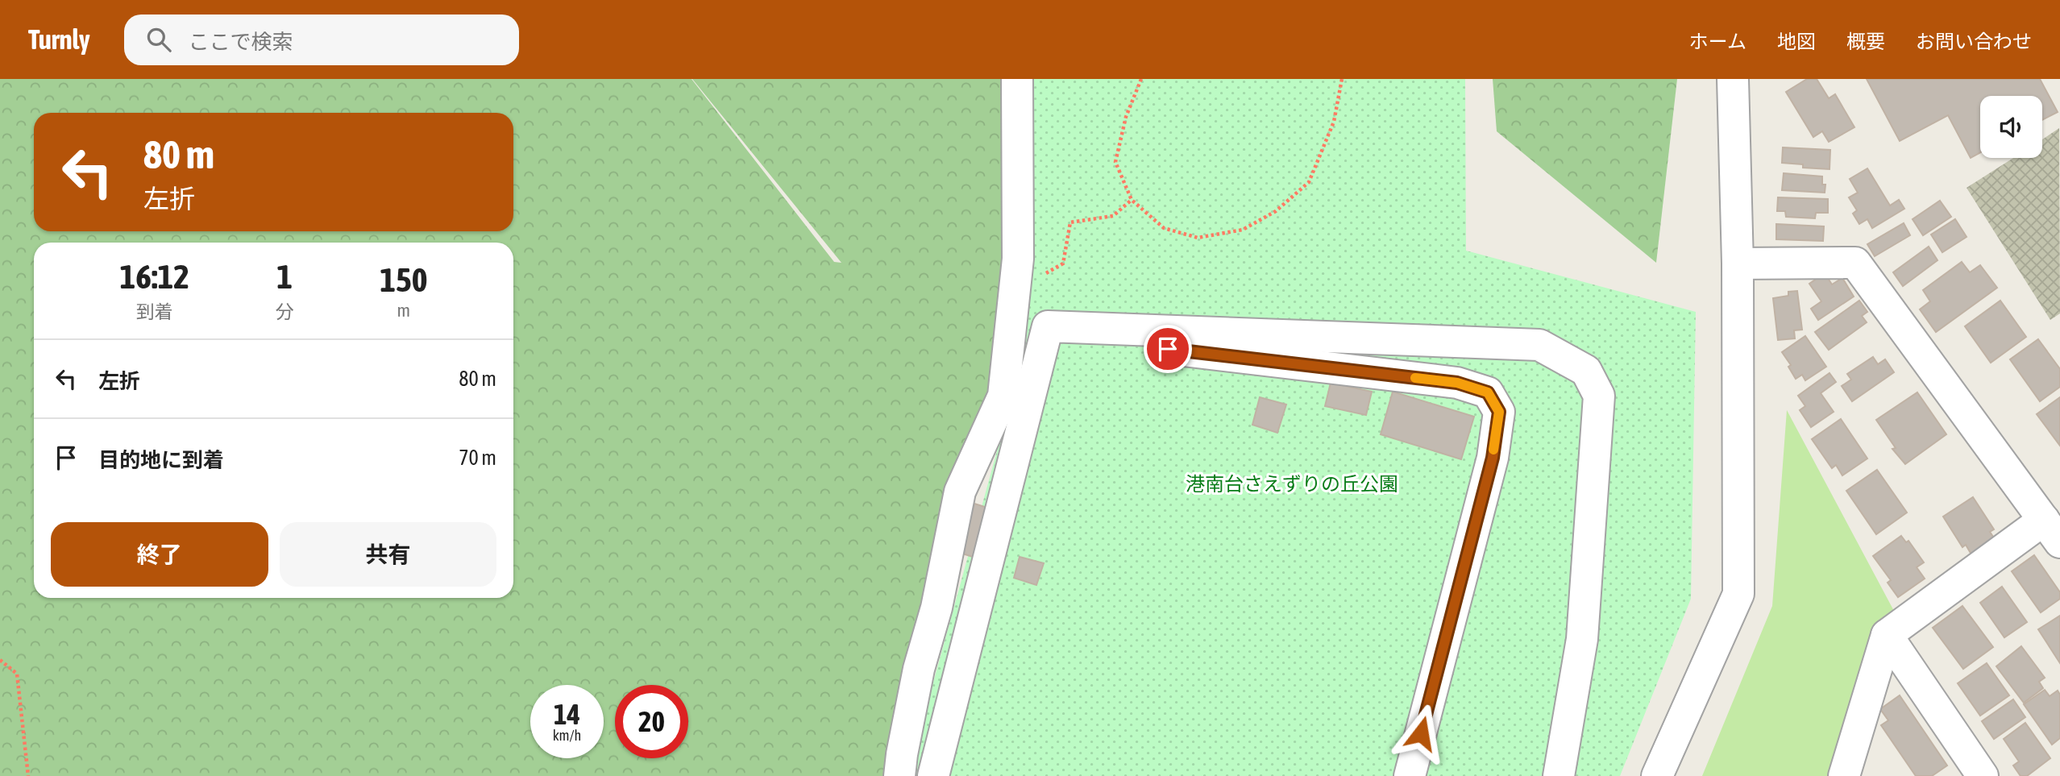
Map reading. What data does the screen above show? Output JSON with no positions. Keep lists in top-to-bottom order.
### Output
{
  "parks": ["港南台さえずりの丘公園"],
  "page": {
    "header": "Turnly",
    "search": "ここで検索",
    "nav": [
      "ホーム",
      "地図",
      "概要",
      "お問い合わせ"
    ],
    "turn": ["80 m", "左折"],
    "eta": [
      "16:12",
      "到着",
      "1",
      "分",
      "150",
      "m"
    ],
    "list": [
      {
        "name": "左折",
        "value": "80 m"
      },
      {
        "name": "目的地に到着",
        "value": "70 m"
      }
    ],
    "buttons": ["終了", "共有"],
    "speed": "14 km/h",
    "limit": "20"
  }
}
